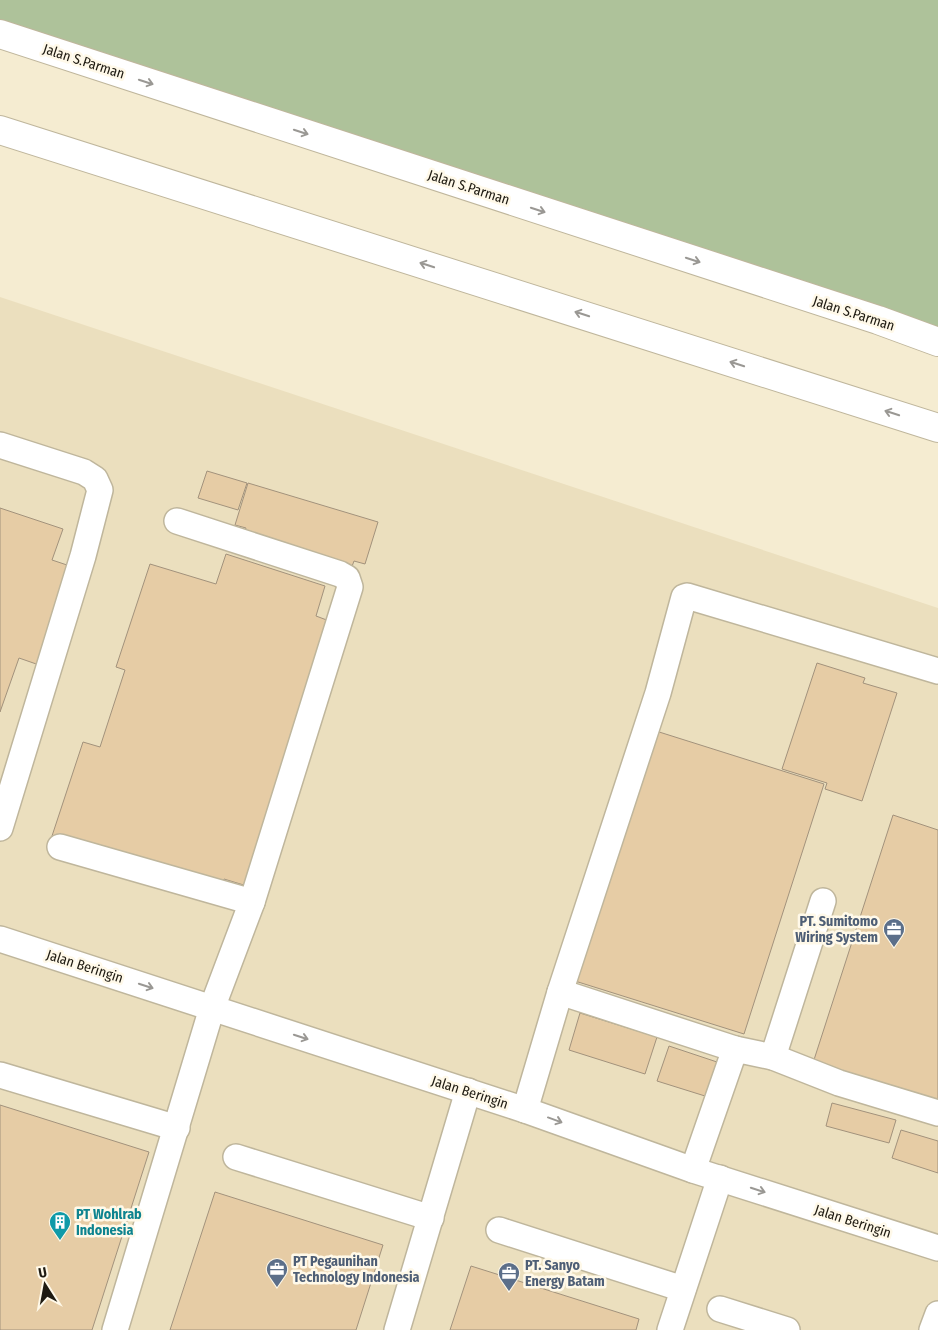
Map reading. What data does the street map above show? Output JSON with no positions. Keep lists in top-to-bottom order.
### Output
{
  "streets": {
    "main road": ["Jalan S.Parman"],
    "street": ["Jalan Beringin"]
  },
  "places": {
    "office": ["PT. Sumitomo Wiring System", "PT Pegaunihan Technology Indonesia", "PT. Sanyo Energy Batam"],
    "building": ["PT Wohlrab Indonesia"]
  },
  "north": "top"
}
